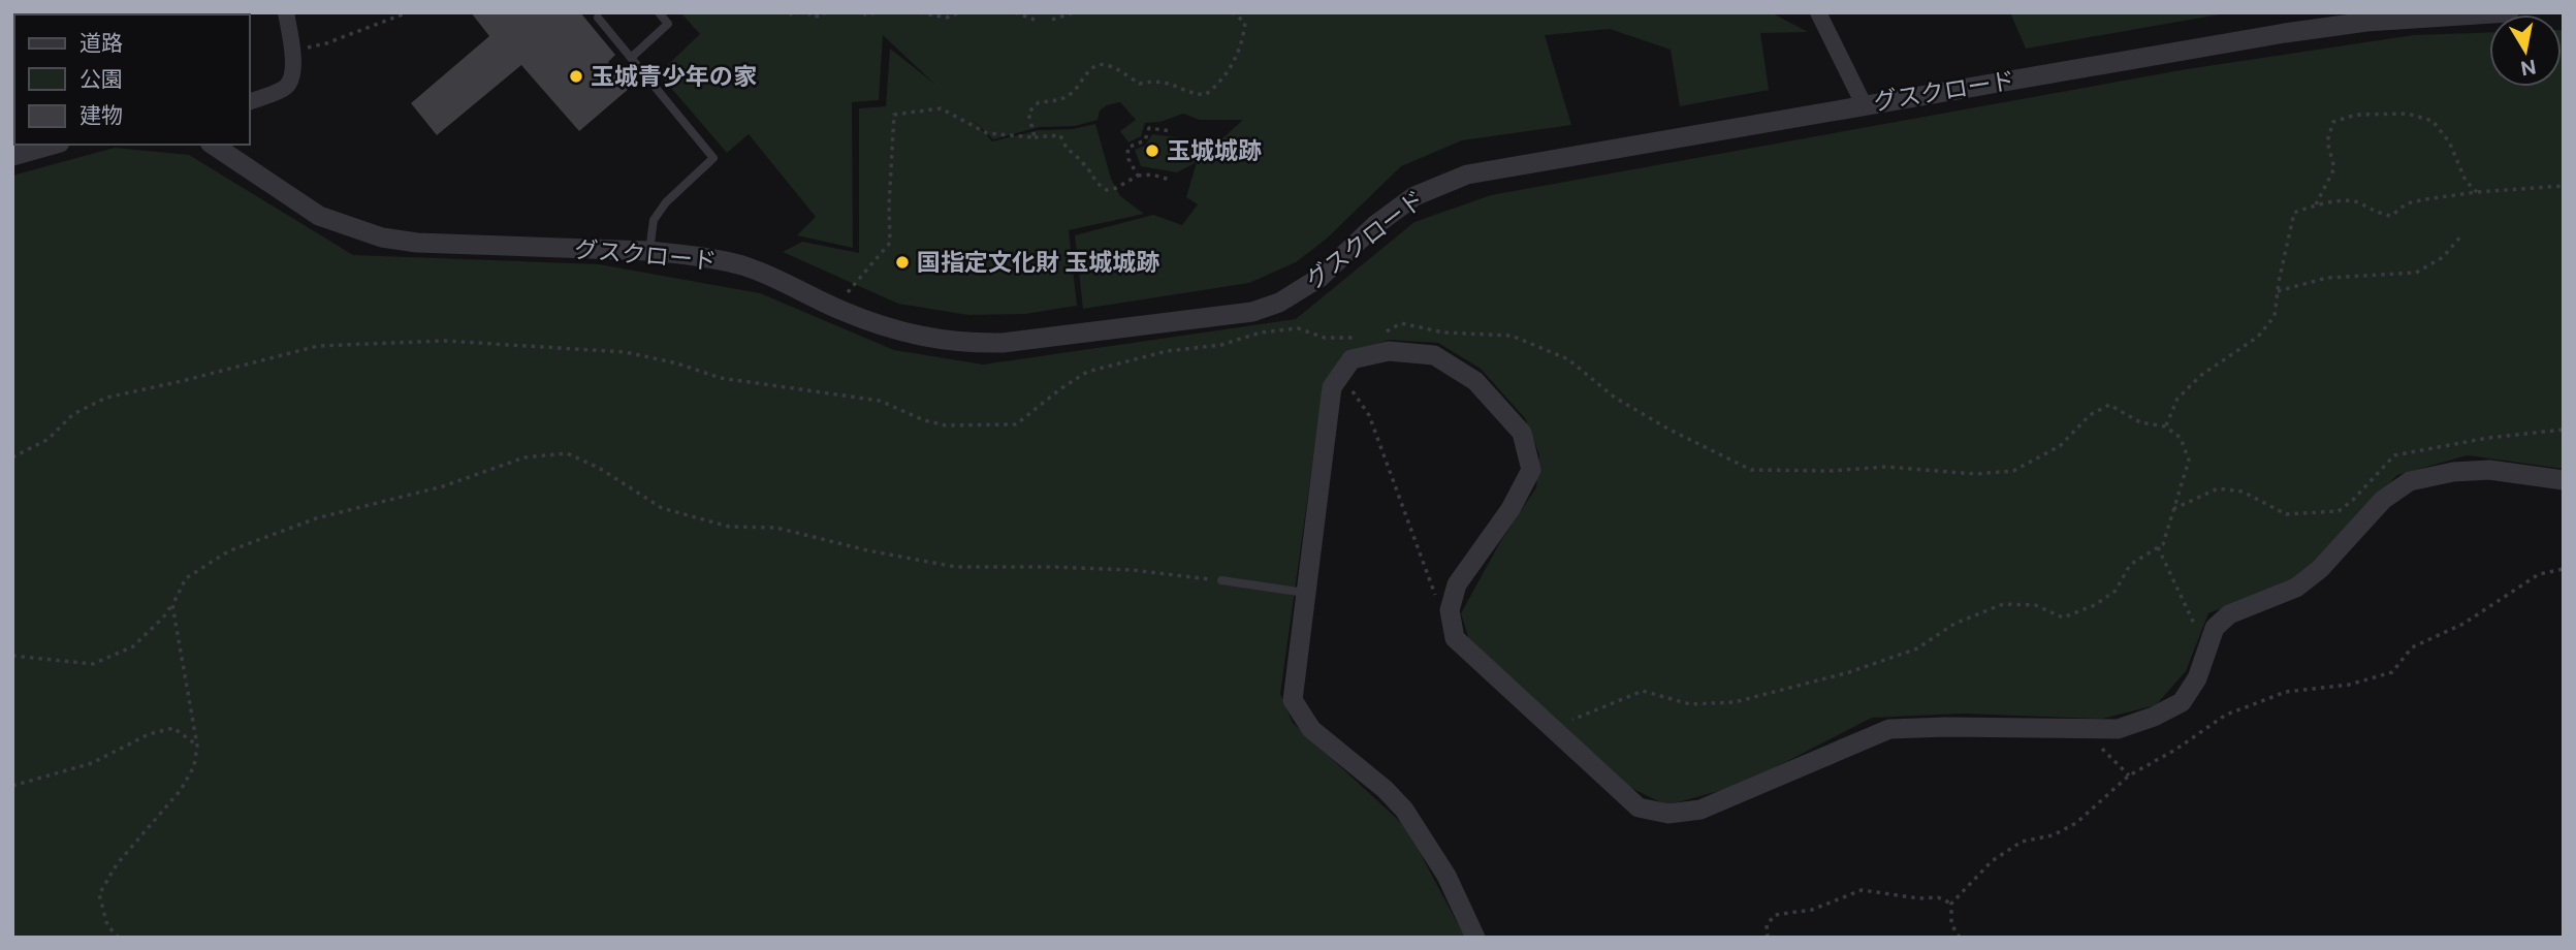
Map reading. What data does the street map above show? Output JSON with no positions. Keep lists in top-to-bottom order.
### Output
{
  "streets": {
    "street": ["グスクロード"]
  },
  "places": ["玉城青少年の家", "玉城城跡", "国指定文化財 玉城城跡"],
  "legend": ["道路", "公園", "建物"],
  "north": "bottom"
}
